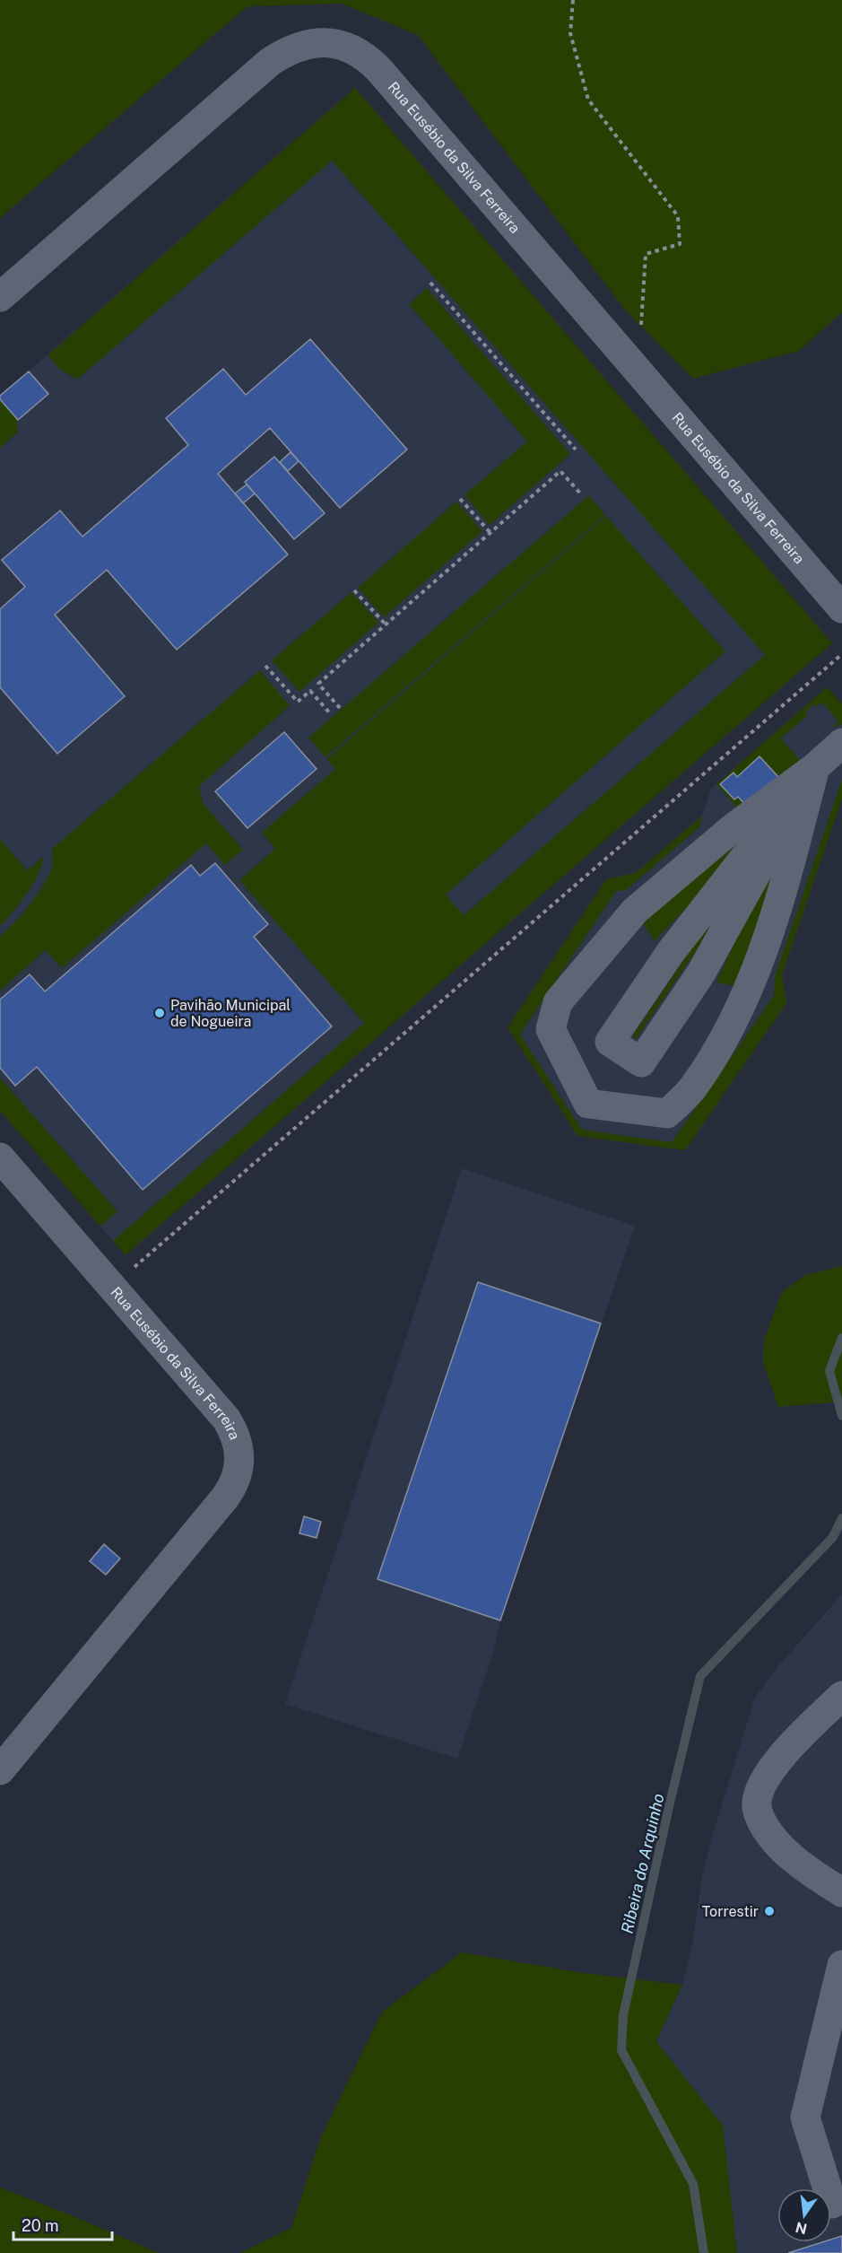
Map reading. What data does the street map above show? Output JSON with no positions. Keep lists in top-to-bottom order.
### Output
{
  "streets": {
    "street": ["Rua Eusébio da Silva Ferreira"]
  },
  "water": ["Ribeira do Arquinho"],
  "places": ["Pavihão Municipal de Nogueira", "Torrestir"],
  "scale_bar": "20 m",
  "north": "bottom"
}
